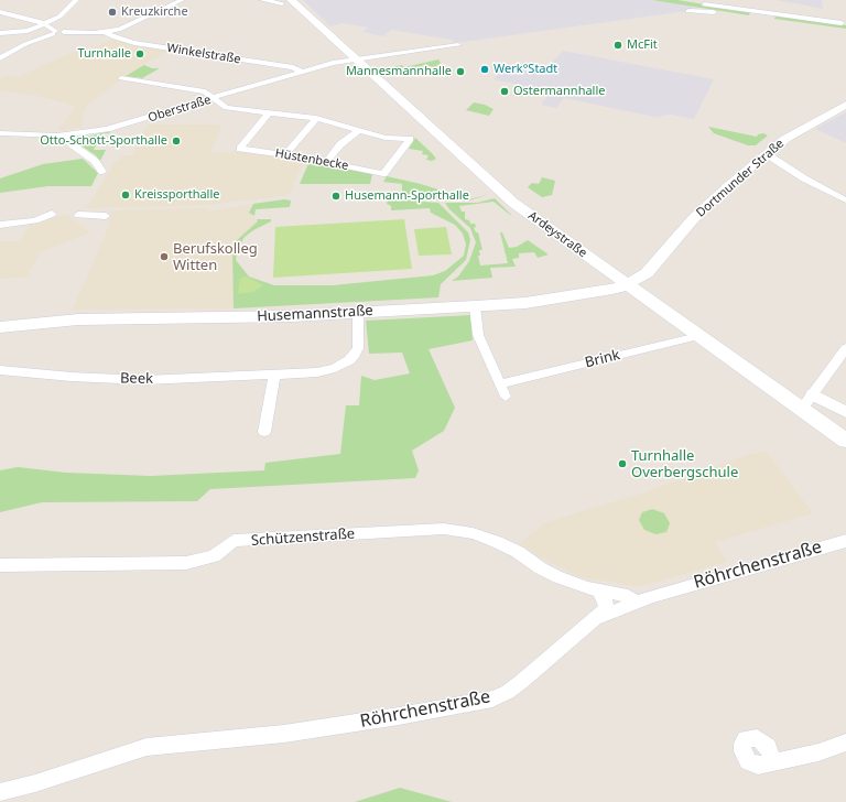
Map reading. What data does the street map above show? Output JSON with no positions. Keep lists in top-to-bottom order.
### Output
{
  "streets": {
    "main road": ["Dortmunder Straße", "Ardeystraße", "Husemannstraße"],
    "street": [
      "Winkelstraße",
      "Oberstraße",
      "Hüstenbecke",
      "Brink",
      "Beek",
      "Schützenstraße",
      "Röhrchenstraße"
    ]
  },
  "crossings": [
    ["Winkelstraße", "Oberstraße"],
    ["Oberstraße", "Ardeystraße"],
    ["Dortmunder Straße", "Ardeystraße"],
    ["Dortmunder Straße", "Husemannstraße"],
    ["Ardeystraße", "Husemannstraße"],
    ["Ardeystraße", "Brink"],
    ["Husemannstraße", "Beek"],
    ["Schützenstraße", "Röhrchenstraße"]
  ],
  "places": [
    "Kreuzkirche",
    "McFit",
    "Turnhalle",
    "Werk°Stadt",
    "Mannesmannhalle",
    "Ostermannhalle",
    "Otto-Schott-Sporthalle",
    "Kreissporthalle",
    "Husemann-Sporthalle",
    "Berufskolleg Witten",
    "Turnhalle Overbergschule"
  ]
}
